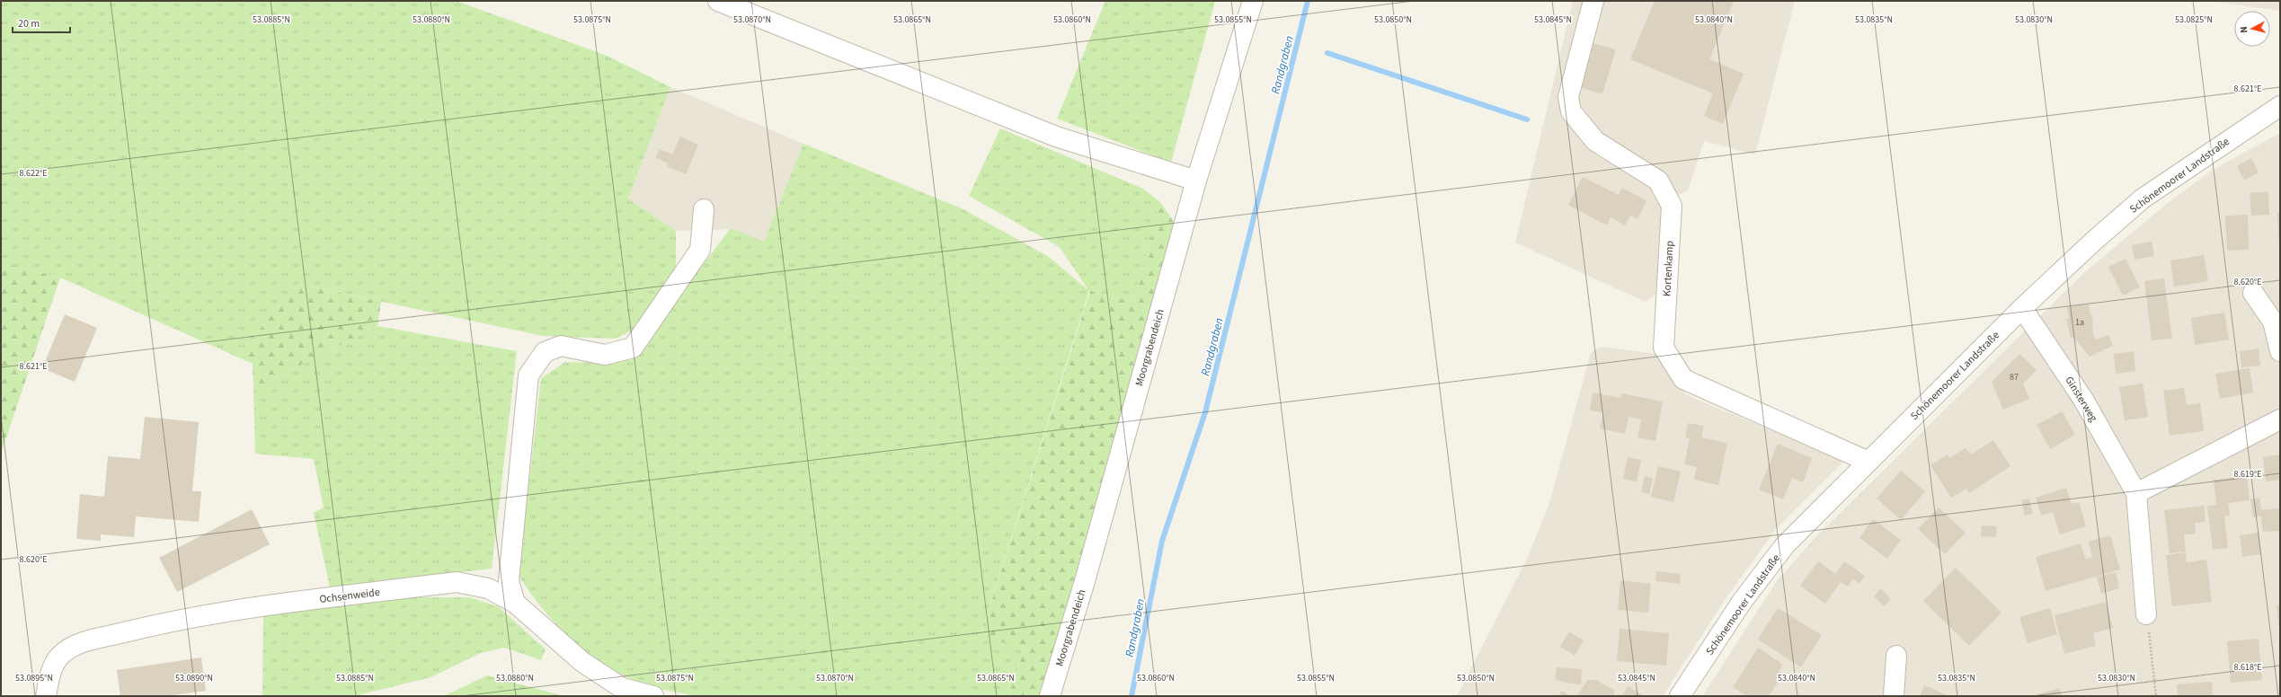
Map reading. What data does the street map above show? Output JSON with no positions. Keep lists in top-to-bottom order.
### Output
{
  "streets": {
    "street": [
      "Schönemoorer Landstraße",
      "Kortenkamp",
      "Moorgrabendeich",
      "Ginsterweg",
      "Ochsenweide"
    ]
  },
  "crossings": [
    ["Schönemoorer Landstraße", "Kortenkamp"],
    ["Schönemoorer Landstraße", "Ginsterweg"]
  ],
  "water": ["Randgraben"],
  "house_numbers": ["1a", "87"],
  "scale_bar": "20 m",
  "north": "left",
  "coordinates": [
    "53.0885°N",
    "53.0880°N",
    "53.0875°N",
    "53.0870°N",
    "53.0865°N",
    "53.0860°N",
    "53.0855°N",
    "53.0850°N",
    "53.0845°N",
    "53.0840°N",
    "53.0835°N",
    "53.0830°N",
    "53.0825°N",
    "8.621°E",
    "8.622°E",
    "8.620°E",
    "8.619°E",
    "8.618°E",
    "53.0895°N",
    "53.0890°N"
  ]
}
